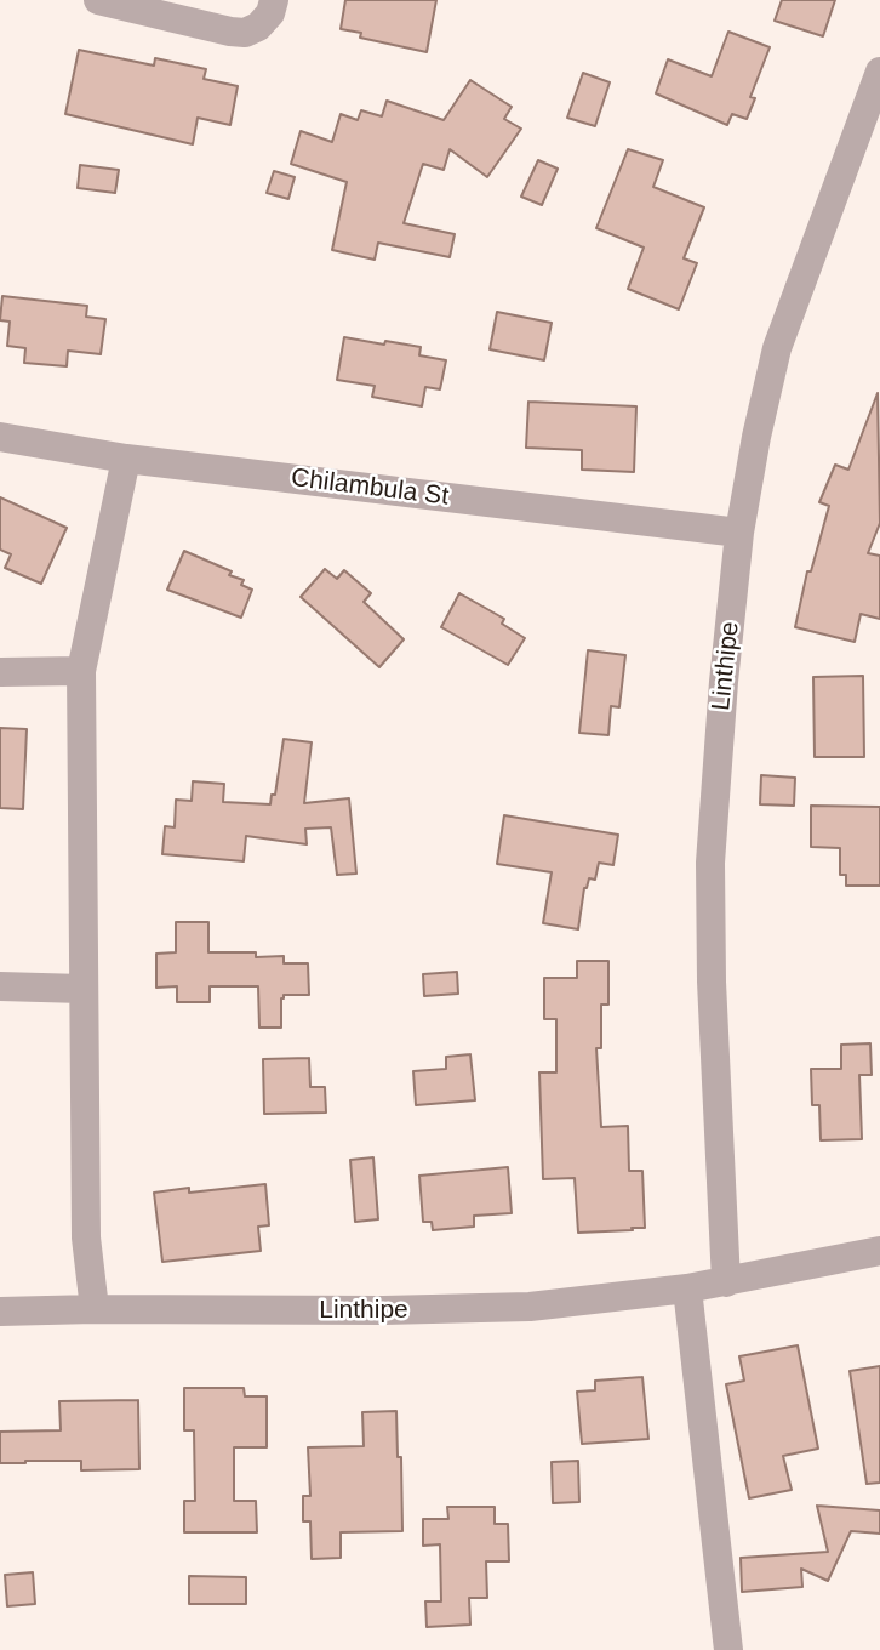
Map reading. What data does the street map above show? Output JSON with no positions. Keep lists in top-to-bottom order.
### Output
{
  "streets": {
    "street": ["Chilambula St", "Linthipe"]
  },
  "crossings": [
    ["Chilambula St", "Linthipe"]
  ]
}
